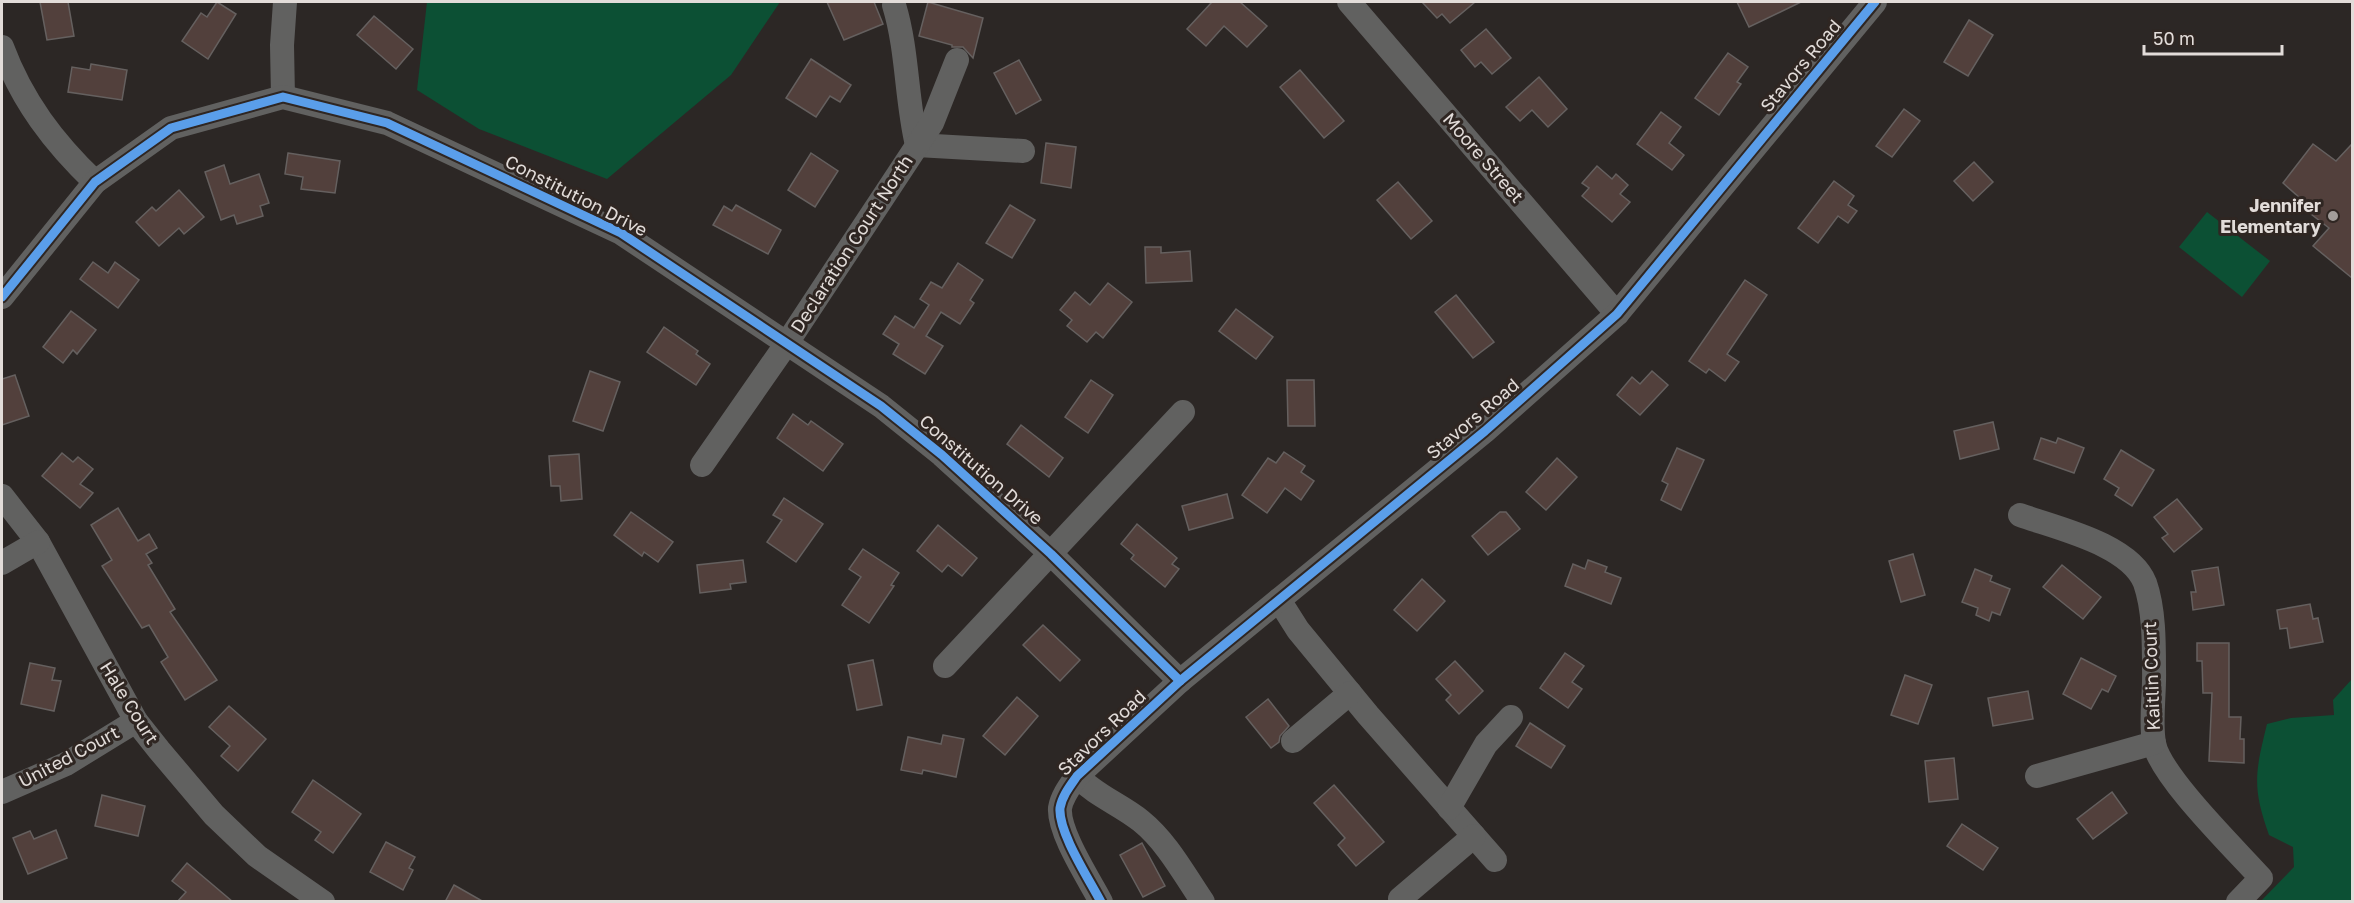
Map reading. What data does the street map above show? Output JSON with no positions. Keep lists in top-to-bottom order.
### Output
{
  "streets": {
    "street": [
      "Stavors Road",
      "Moore Street",
      "Constitution Drive",
      "Declaration Court North",
      "Kaitlin Court",
      "Hale Court",
      "United Court"
    ]
  },
  "crossings": [
    ["Stavors Road", "Moore Street"],
    ["Stavors Road", "Constitution Drive"],
    ["Constitution Drive", "Declaration Court North"],
    ["Hale Court", "United Court"]
  ],
  "places": ["Jennifer Elementary"],
  "scale_bar": "50 m"
}
